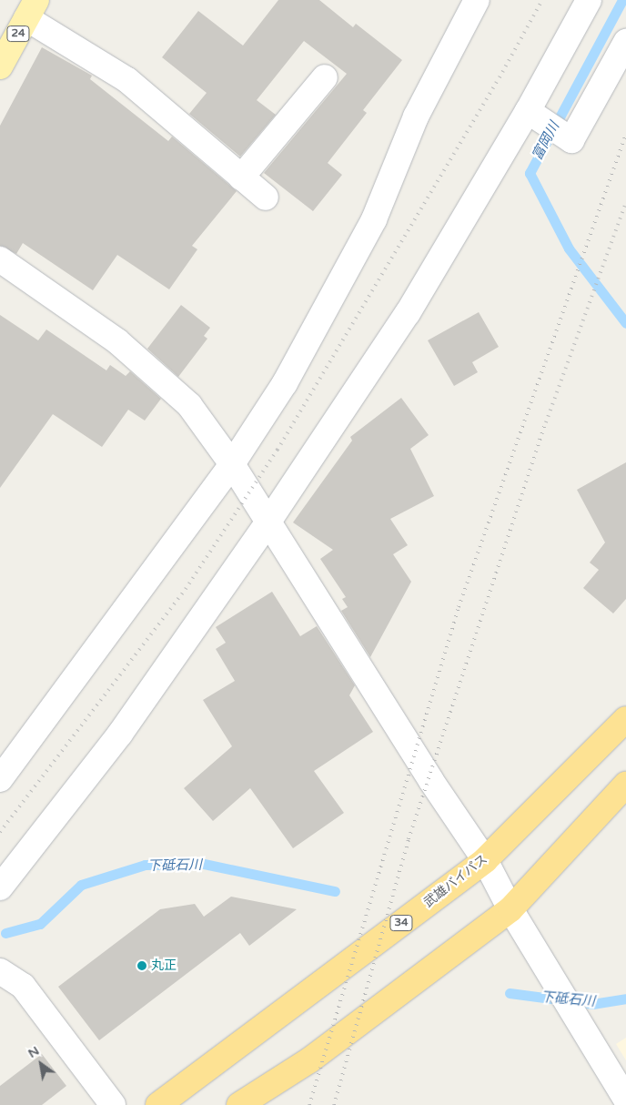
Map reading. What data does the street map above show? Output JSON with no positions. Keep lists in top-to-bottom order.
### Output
{
  "streets": {
    "highway": ["武雄バイパス", "34"],
    "main road": ["24"]
  },
  "water": ["富岡川", "下砥石川"],
  "places": ["丸正"],
  "north": "top left"
}
